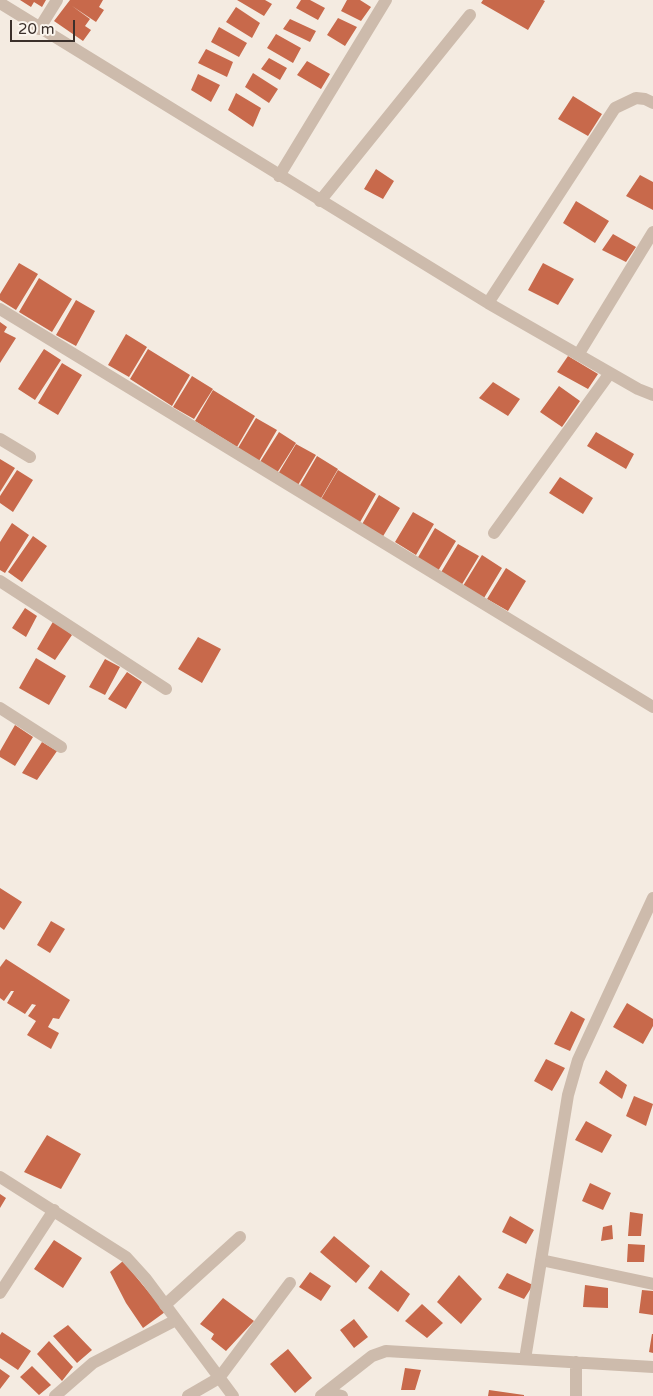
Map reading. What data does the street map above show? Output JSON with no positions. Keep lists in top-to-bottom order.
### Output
{
  "scale_bar": "20 m"
}
